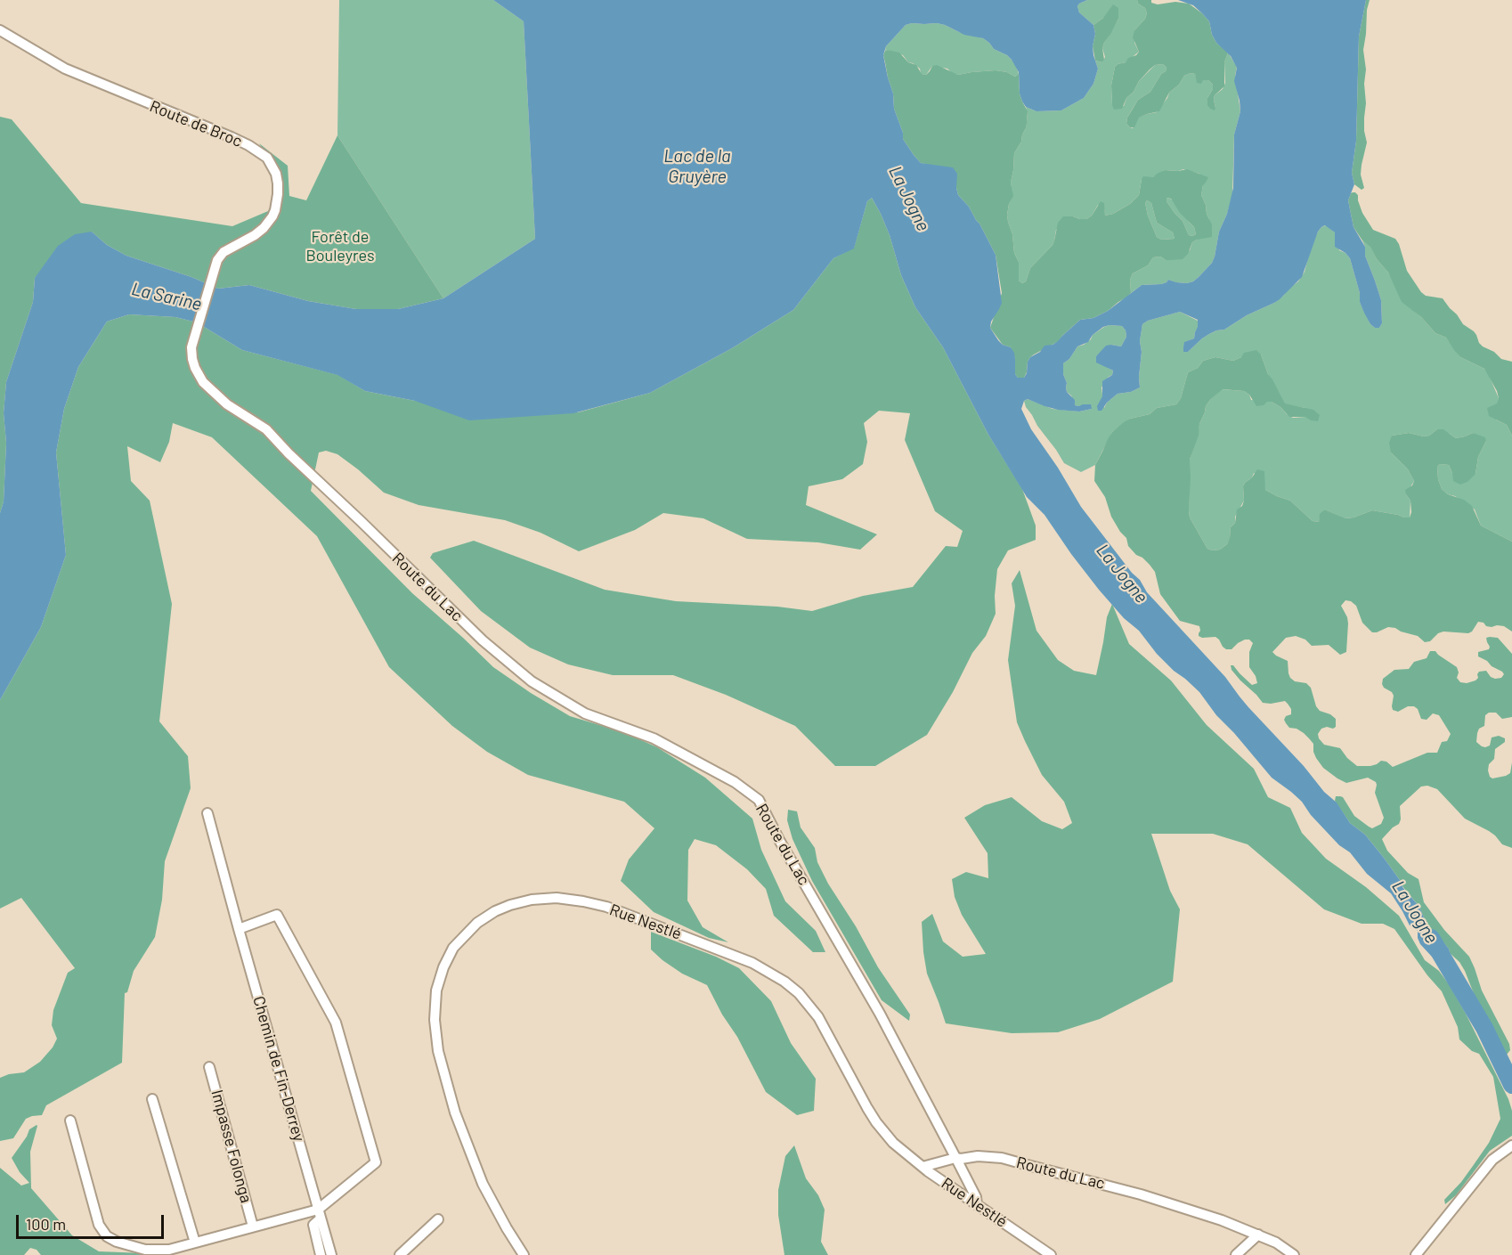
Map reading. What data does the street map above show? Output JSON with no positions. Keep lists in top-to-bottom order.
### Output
{
  "streets": {
    "street": [
      "Route de Broc",
      "Route du Lac",
      "Rue Nestlé",
      "Chemin de Fin-Derrey",
      "Impasse Folonga"
    ]
  },
  "crossings": [
    ["Route de Broc", "Route du Lac"]
  ],
  "water": ["Lac de la Gruyère", "La Jogne", "La Sarine"],
  "parks": ["Forêt de Bouleyres"],
  "scale_bar": "100 m"
}
